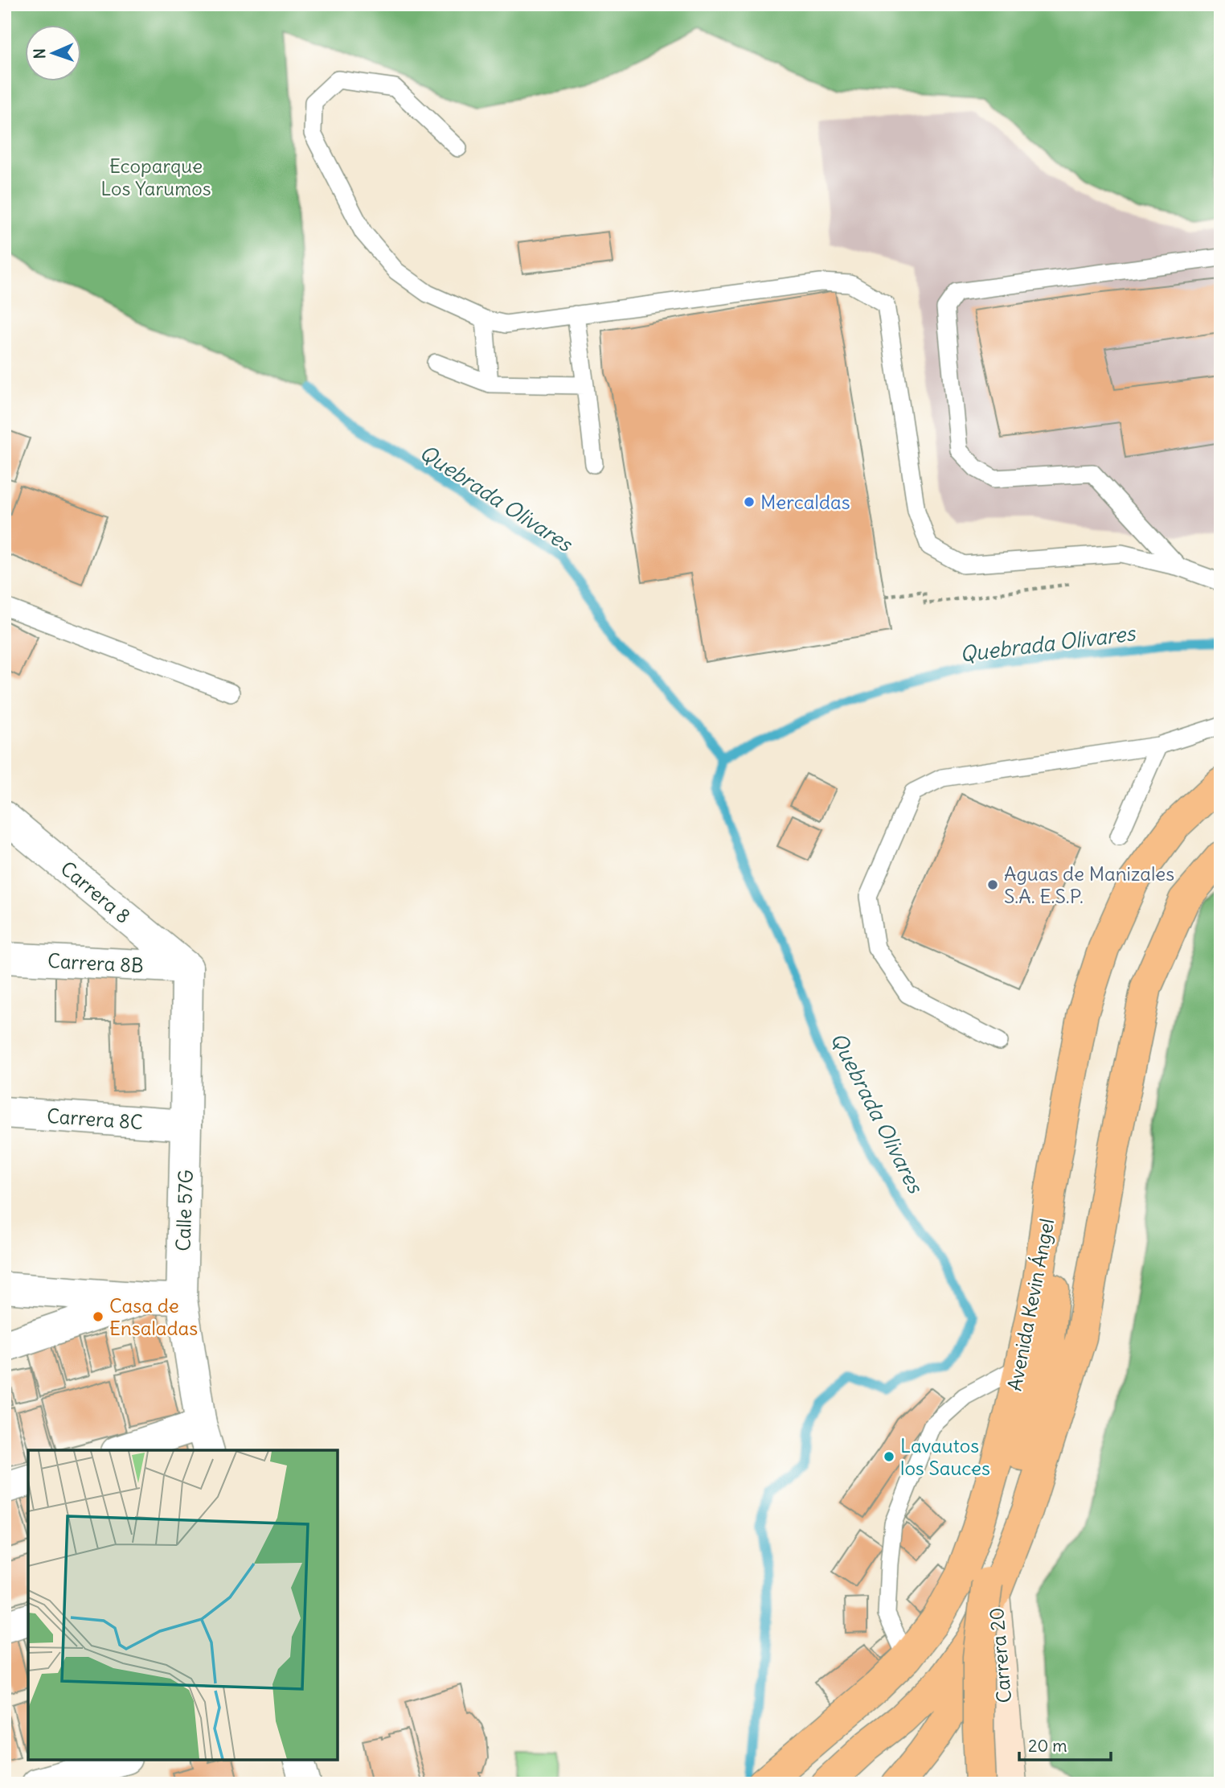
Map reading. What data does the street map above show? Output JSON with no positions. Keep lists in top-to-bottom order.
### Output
{
  "streets": {
    "main road": ["Avenida Kevin Ángel", "Carrera 20"],
    "street": [
      "Carrera 8",
      "Carrera 8B",
      "Carrera 8C",
      "Calle 57G"
    ]
  },
  "crossings": [
    ["Carrera 8", "Carrera 8B"],
    ["Carrera 8", "Calle 57G"],
    ["Carrera 8B", "Calle 57G"],
    ["Carrera 8C", "Calle 57G"]
  ],
  "water": ["Quebrada Olivares"],
  "parks": ["Ecoparque Los Yarumos"],
  "places": [
    "Mercaldas",
    "Aguas de Manizales S.A. E.S.P.",
    "Casa de Ensaladas",
    "Lavautos los Sauces"
  ],
  "scale_bar": "20 m",
  "north": "left"
}
